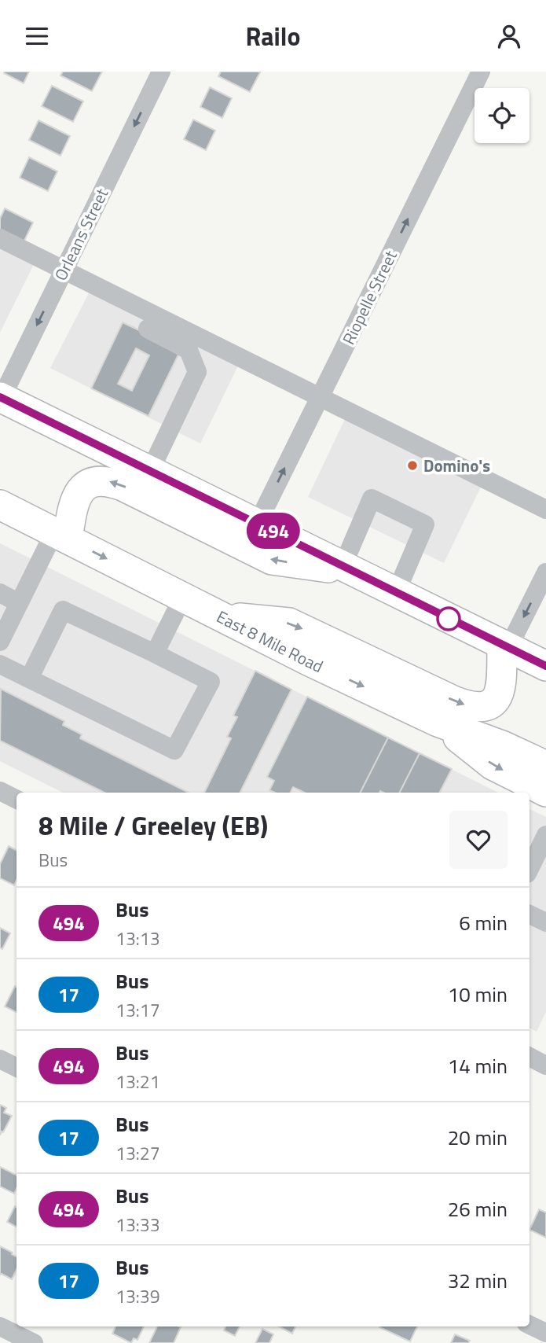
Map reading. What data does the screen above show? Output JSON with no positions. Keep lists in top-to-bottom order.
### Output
{
  "streets": {
    "highway": ["East 8 Mile Road"],
    "street": ["Orleans Street", "Riopelle Street"]
  },
  "one_way": ["Orleans Street", "Riopelle Street"],
  "places": ["Domino's"],
  "lines": ["bus line 494"],
  "page": {
    "header": "Railo",
    "on_map": "494",
    "heading": ["8 Mile / Greeley (EB)", "Bus"],
    "list": [
      {
        "mark": "494",
        "name": "Bus",
        "note": "13:13",
        "value": "6 min"
      },
      {
        "mark": "17",
        "name": "Bus",
        "note": "13:17",
        "value": "10 min"
      },
      {
        "mark": "494",
        "name": "Bus",
        "note": "13:21",
        "value": "14 min"
      },
      {
        "mark": "17",
        "name": "Bus",
        "note": "13:27",
        "value": "20 min"
      },
      {
        "mark": "494",
        "name": "Bus",
        "note": "13:33",
        "value": "26 min"
      },
      {
        "mark": "17",
        "name": "Bus",
        "note": "13:39",
        "value": "32 min"
      }
    ]
  }
}
